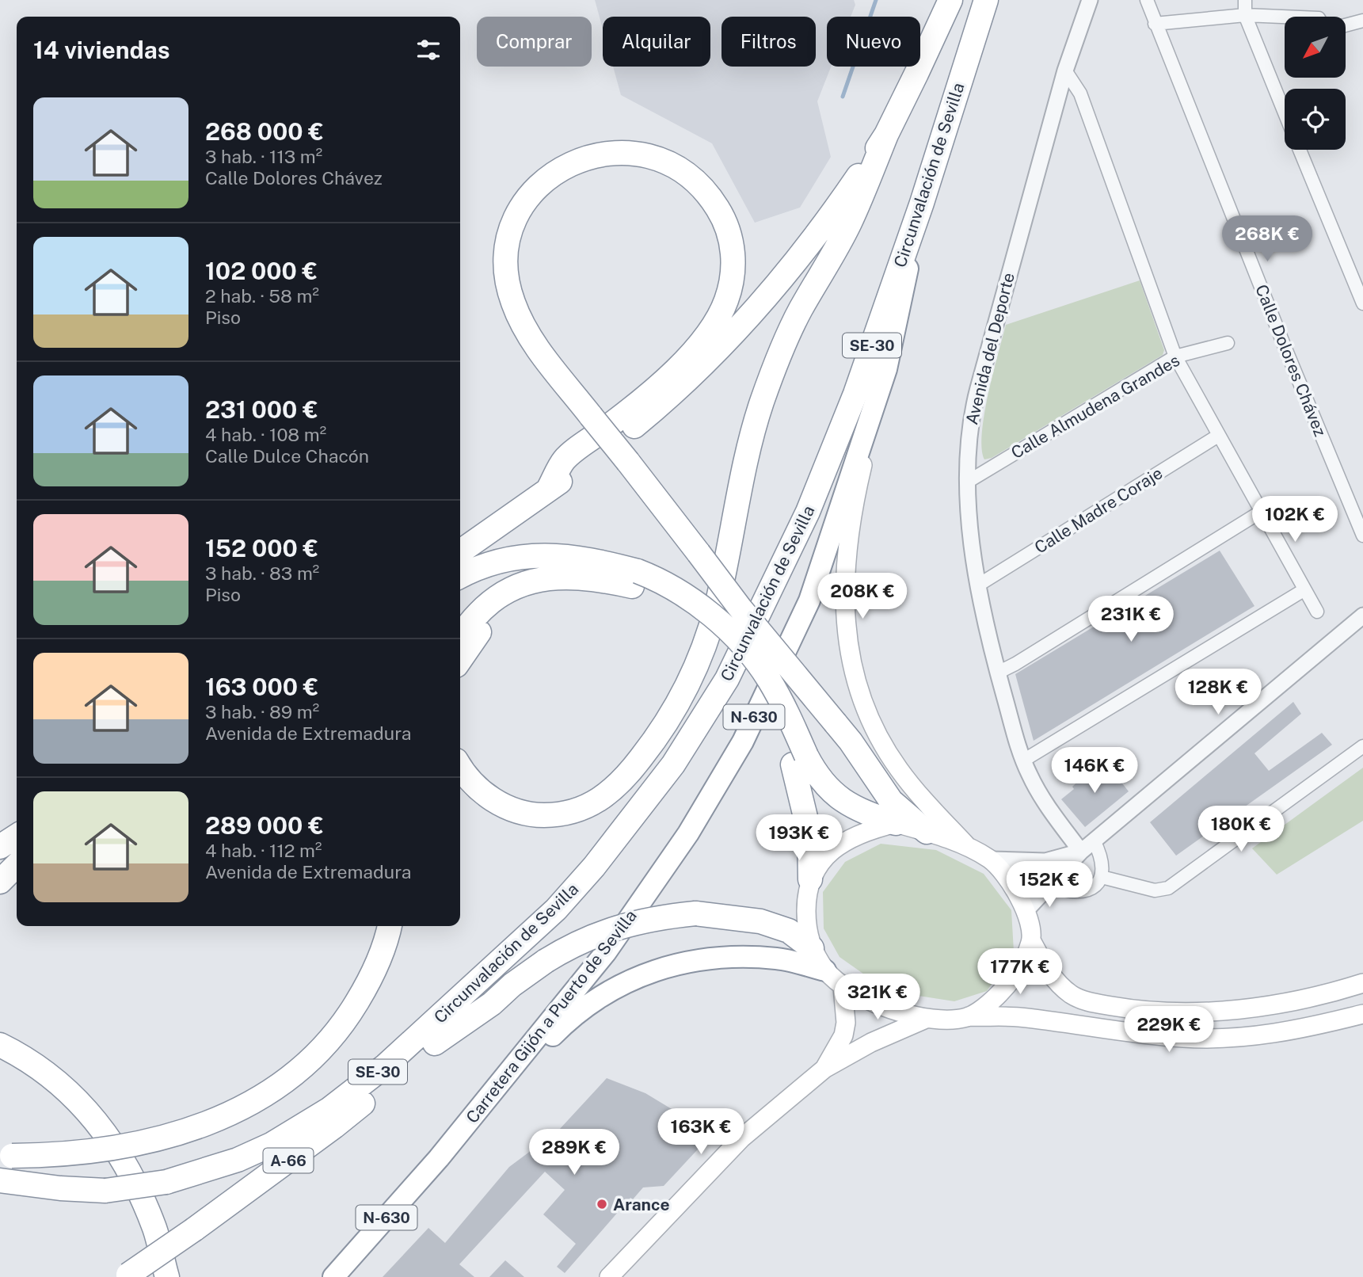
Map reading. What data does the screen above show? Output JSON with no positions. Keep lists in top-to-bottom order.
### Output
{
  "streets": {
    "highway": [
      "Circunvalación de Sevilla",
      "SE-30",
      "N-630",
      "Carretera Gijón a Puerto de Sevilla",
      "A-66"
    ],
    "street": [
      "Avenida del Deporte",
      "Calle Dolores Chávez",
      "Calle Almudena Grandes",
      "Calle Madre Coraje"
    ]
  },
  "crossings": [
    ["Circunvalación de Sevilla", "Carretera Gijón a Puerto de Sevilla"],
    ["Circunvalación de Sevilla", "A-66"],
    ["Avenida del Deporte", "Calle Almudena Grandes"],
    ["Avenida del Deporte", "Calle Madre Coraje"]
  ],
  "places": ["Arance"],
  "north": "bottom left",
  "page": {
    "chip": [
      "Comprar",
      "Alquilar",
      "Filtros",
      "Nuevo"
    ],
    "heading": "14 viviendas",
    "list": [
      {
        "name": "268 000 €",
        "note": "3 hab. · 113 m² · Calle Dolores Chávez"
      },
      {
        "name": "102 000 €",
        "note": "2 hab. · 58 m² · Piso"
      },
      {
        "name": "231 000 €",
        "note": "4 hab. · 108 m² · Calle Dulce Chacón"
      },
      {
        "name": "152 000 €",
        "note": "3 hab. · 83 m² · Piso"
      },
      {
        "name": "163 000 €",
        "note": "3 hab. · 89 m² · Avenida de Extremadura"
      },
      {
        "name": "289 000 €",
        "note": "4 hab. · 112 m² · Avenida de Extremadura"
      }
    ],
    "price": [
      "268K €",
      "102K €",
      "208K €",
      "231K €",
      "128K €",
      "146K €",
      "180K €",
      "193K €",
      "152K €",
      "177K €",
      "321K €",
      "229K €",
      "163K €",
      "289K €"
    ]
  }
}
